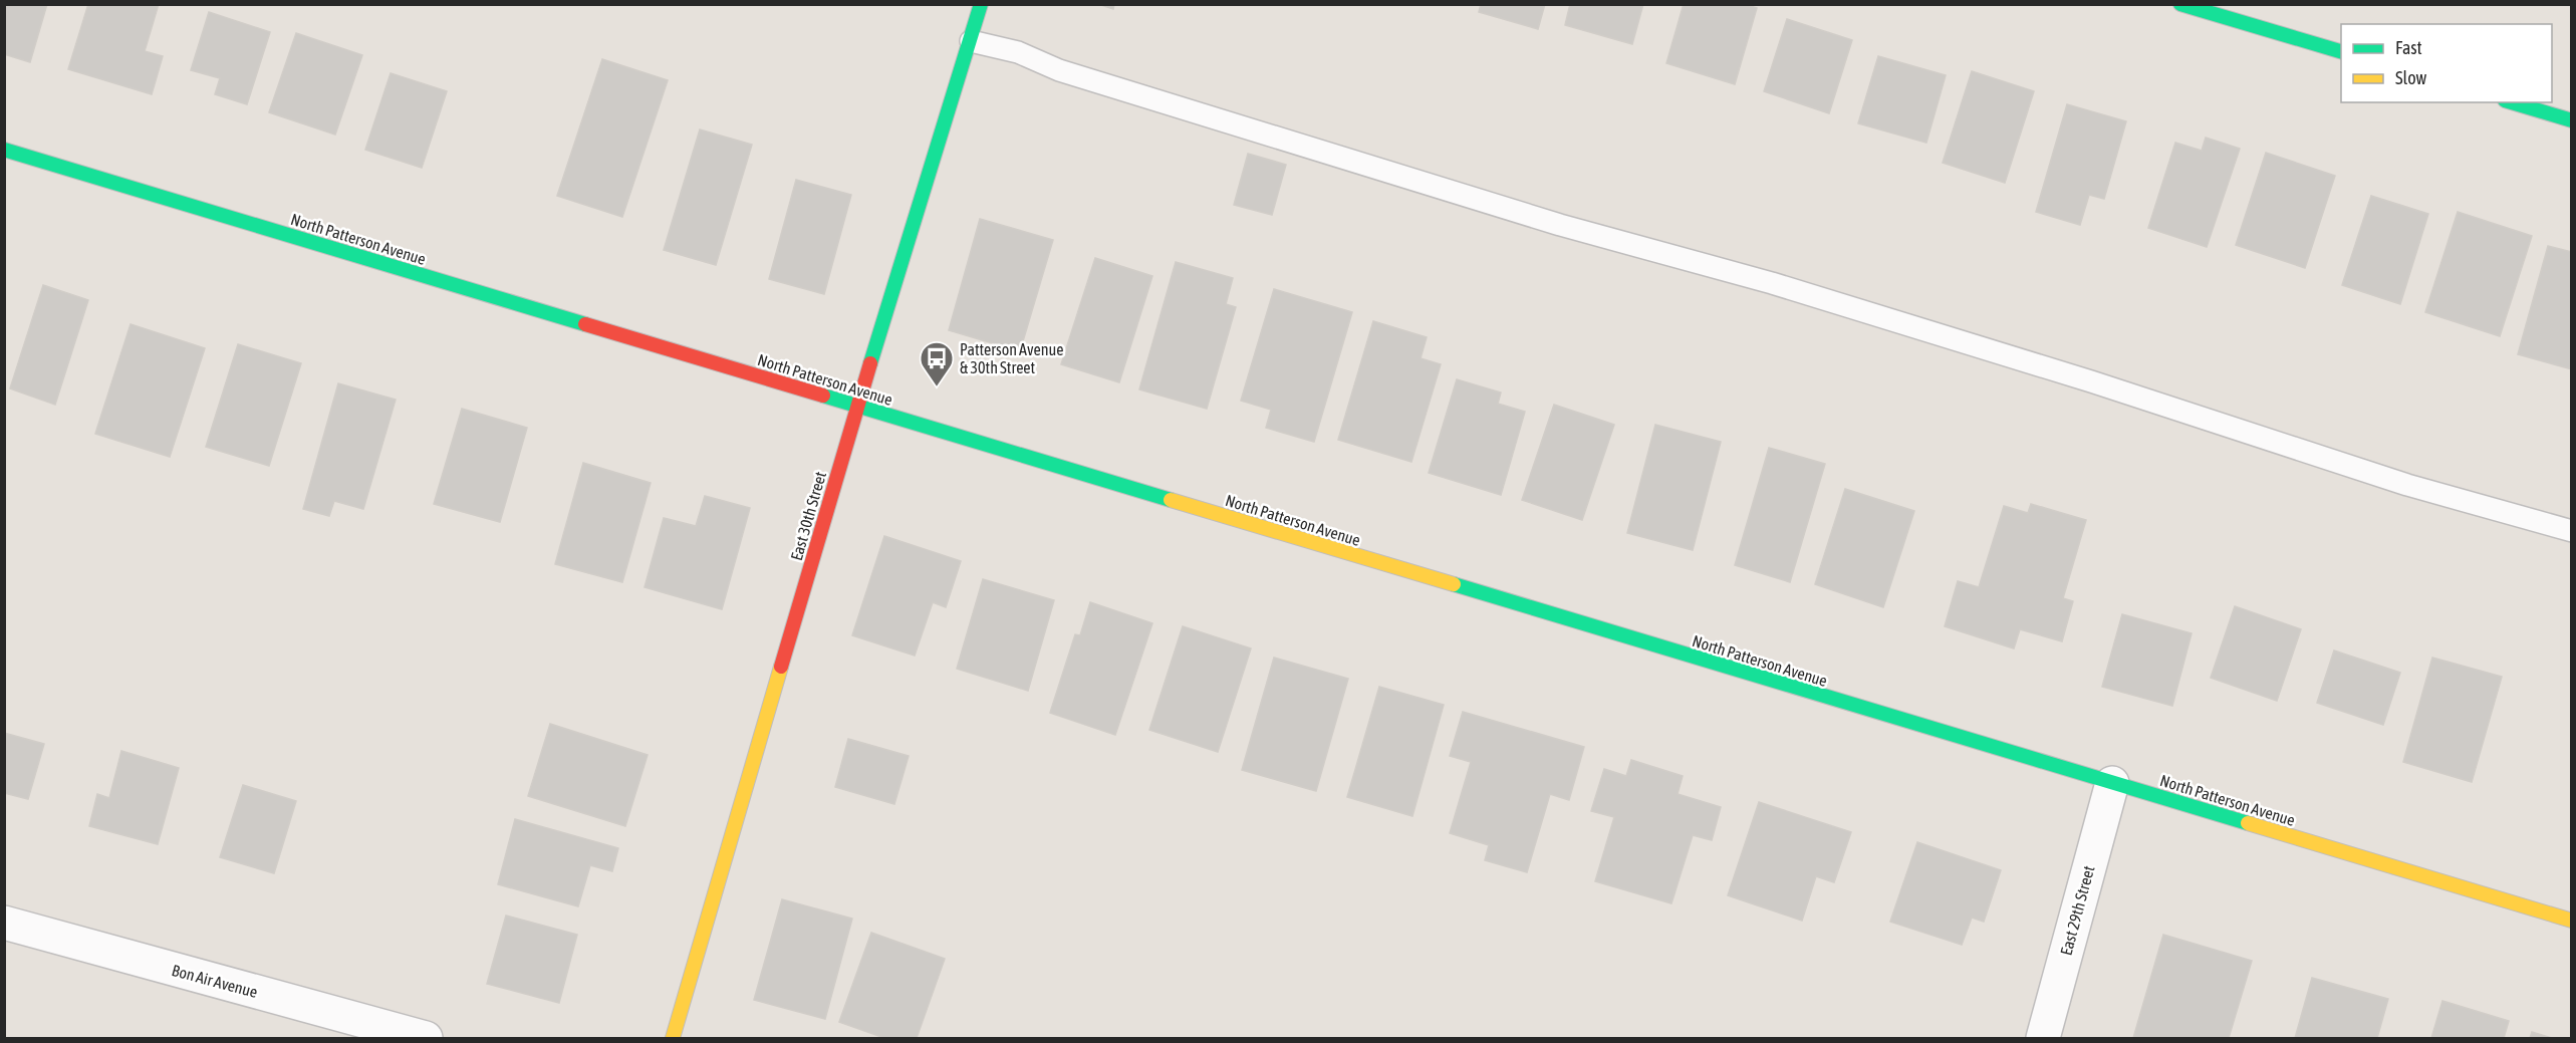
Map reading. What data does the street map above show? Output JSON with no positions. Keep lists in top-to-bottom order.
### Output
{
  "streets": {
    "main road": ["North Patterson Avenue", "East 30th Street"],
    "street": ["East 29th Street", "Bon Air Avenue"]
  },
  "crossings": [
    ["North Patterson Avenue", "East 30th Street"],
    ["North Patterson Avenue", "East 29th Street"]
  ],
  "places": {
    "bus stop": ["Patterson Avenue & 30th Street"]
  },
  "legend": ["Fast", "Slow"]
}
